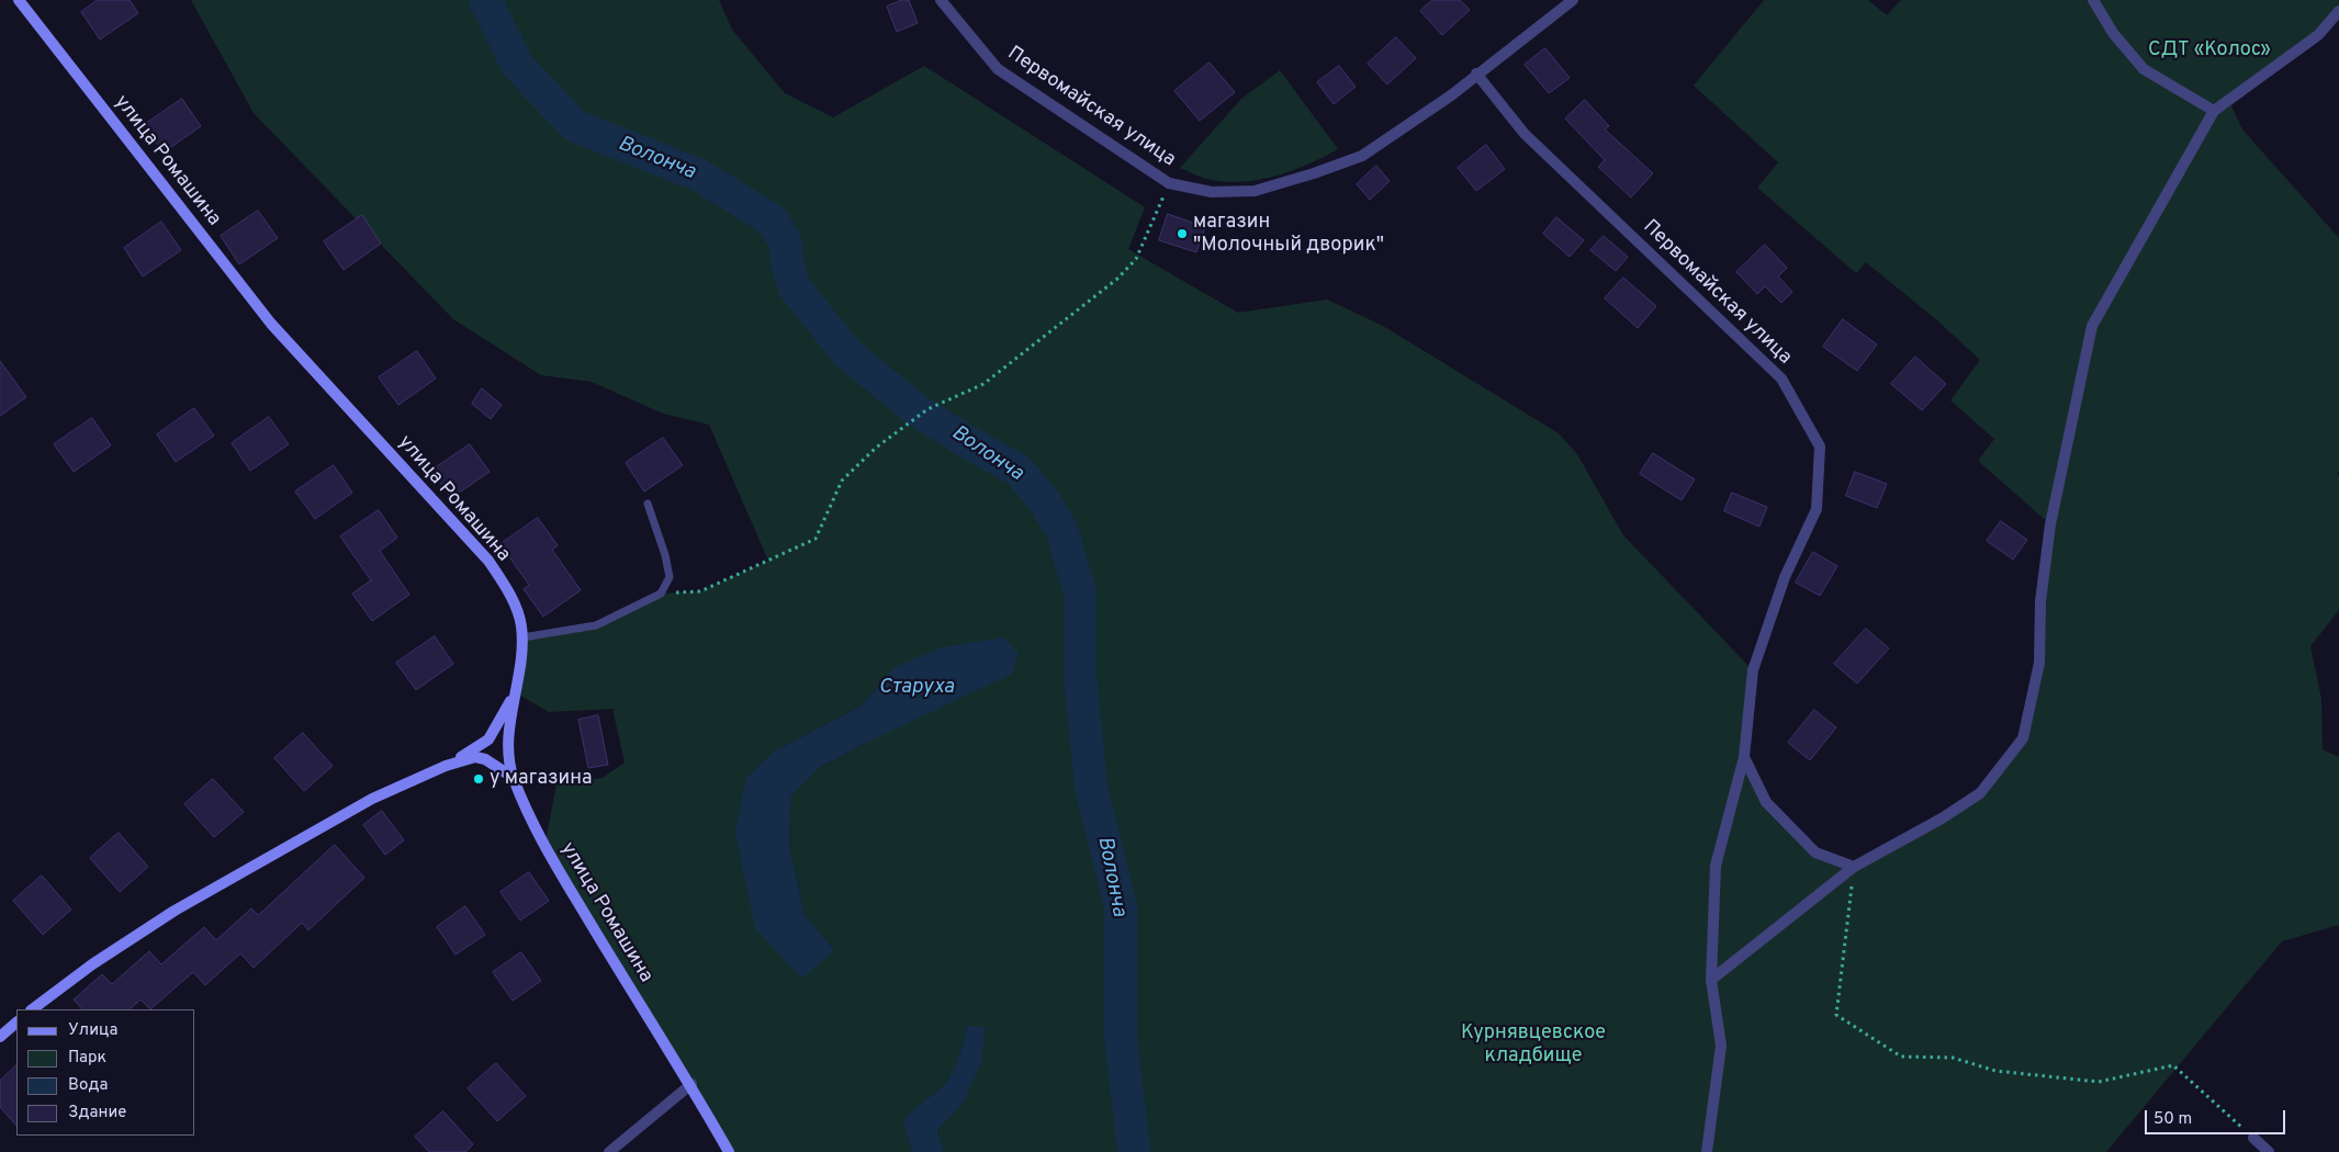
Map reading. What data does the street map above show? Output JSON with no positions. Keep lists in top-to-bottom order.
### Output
{
  "streets": {
    "street": ["Первомайская улица", "улица Ромашина"]
  },
  "water": ["Волонча", "Старуха"],
  "parks": ["СДТ «Колос»", "Курнявцевское кладбище"],
  "places": ["магазин \"Молочный дворик\"", "у магазина"],
  "legend": [
    "Улица",
    "Парк",
    "Вода",
    "Здание"
  ],
  "scale_bar": "50 m"
}
